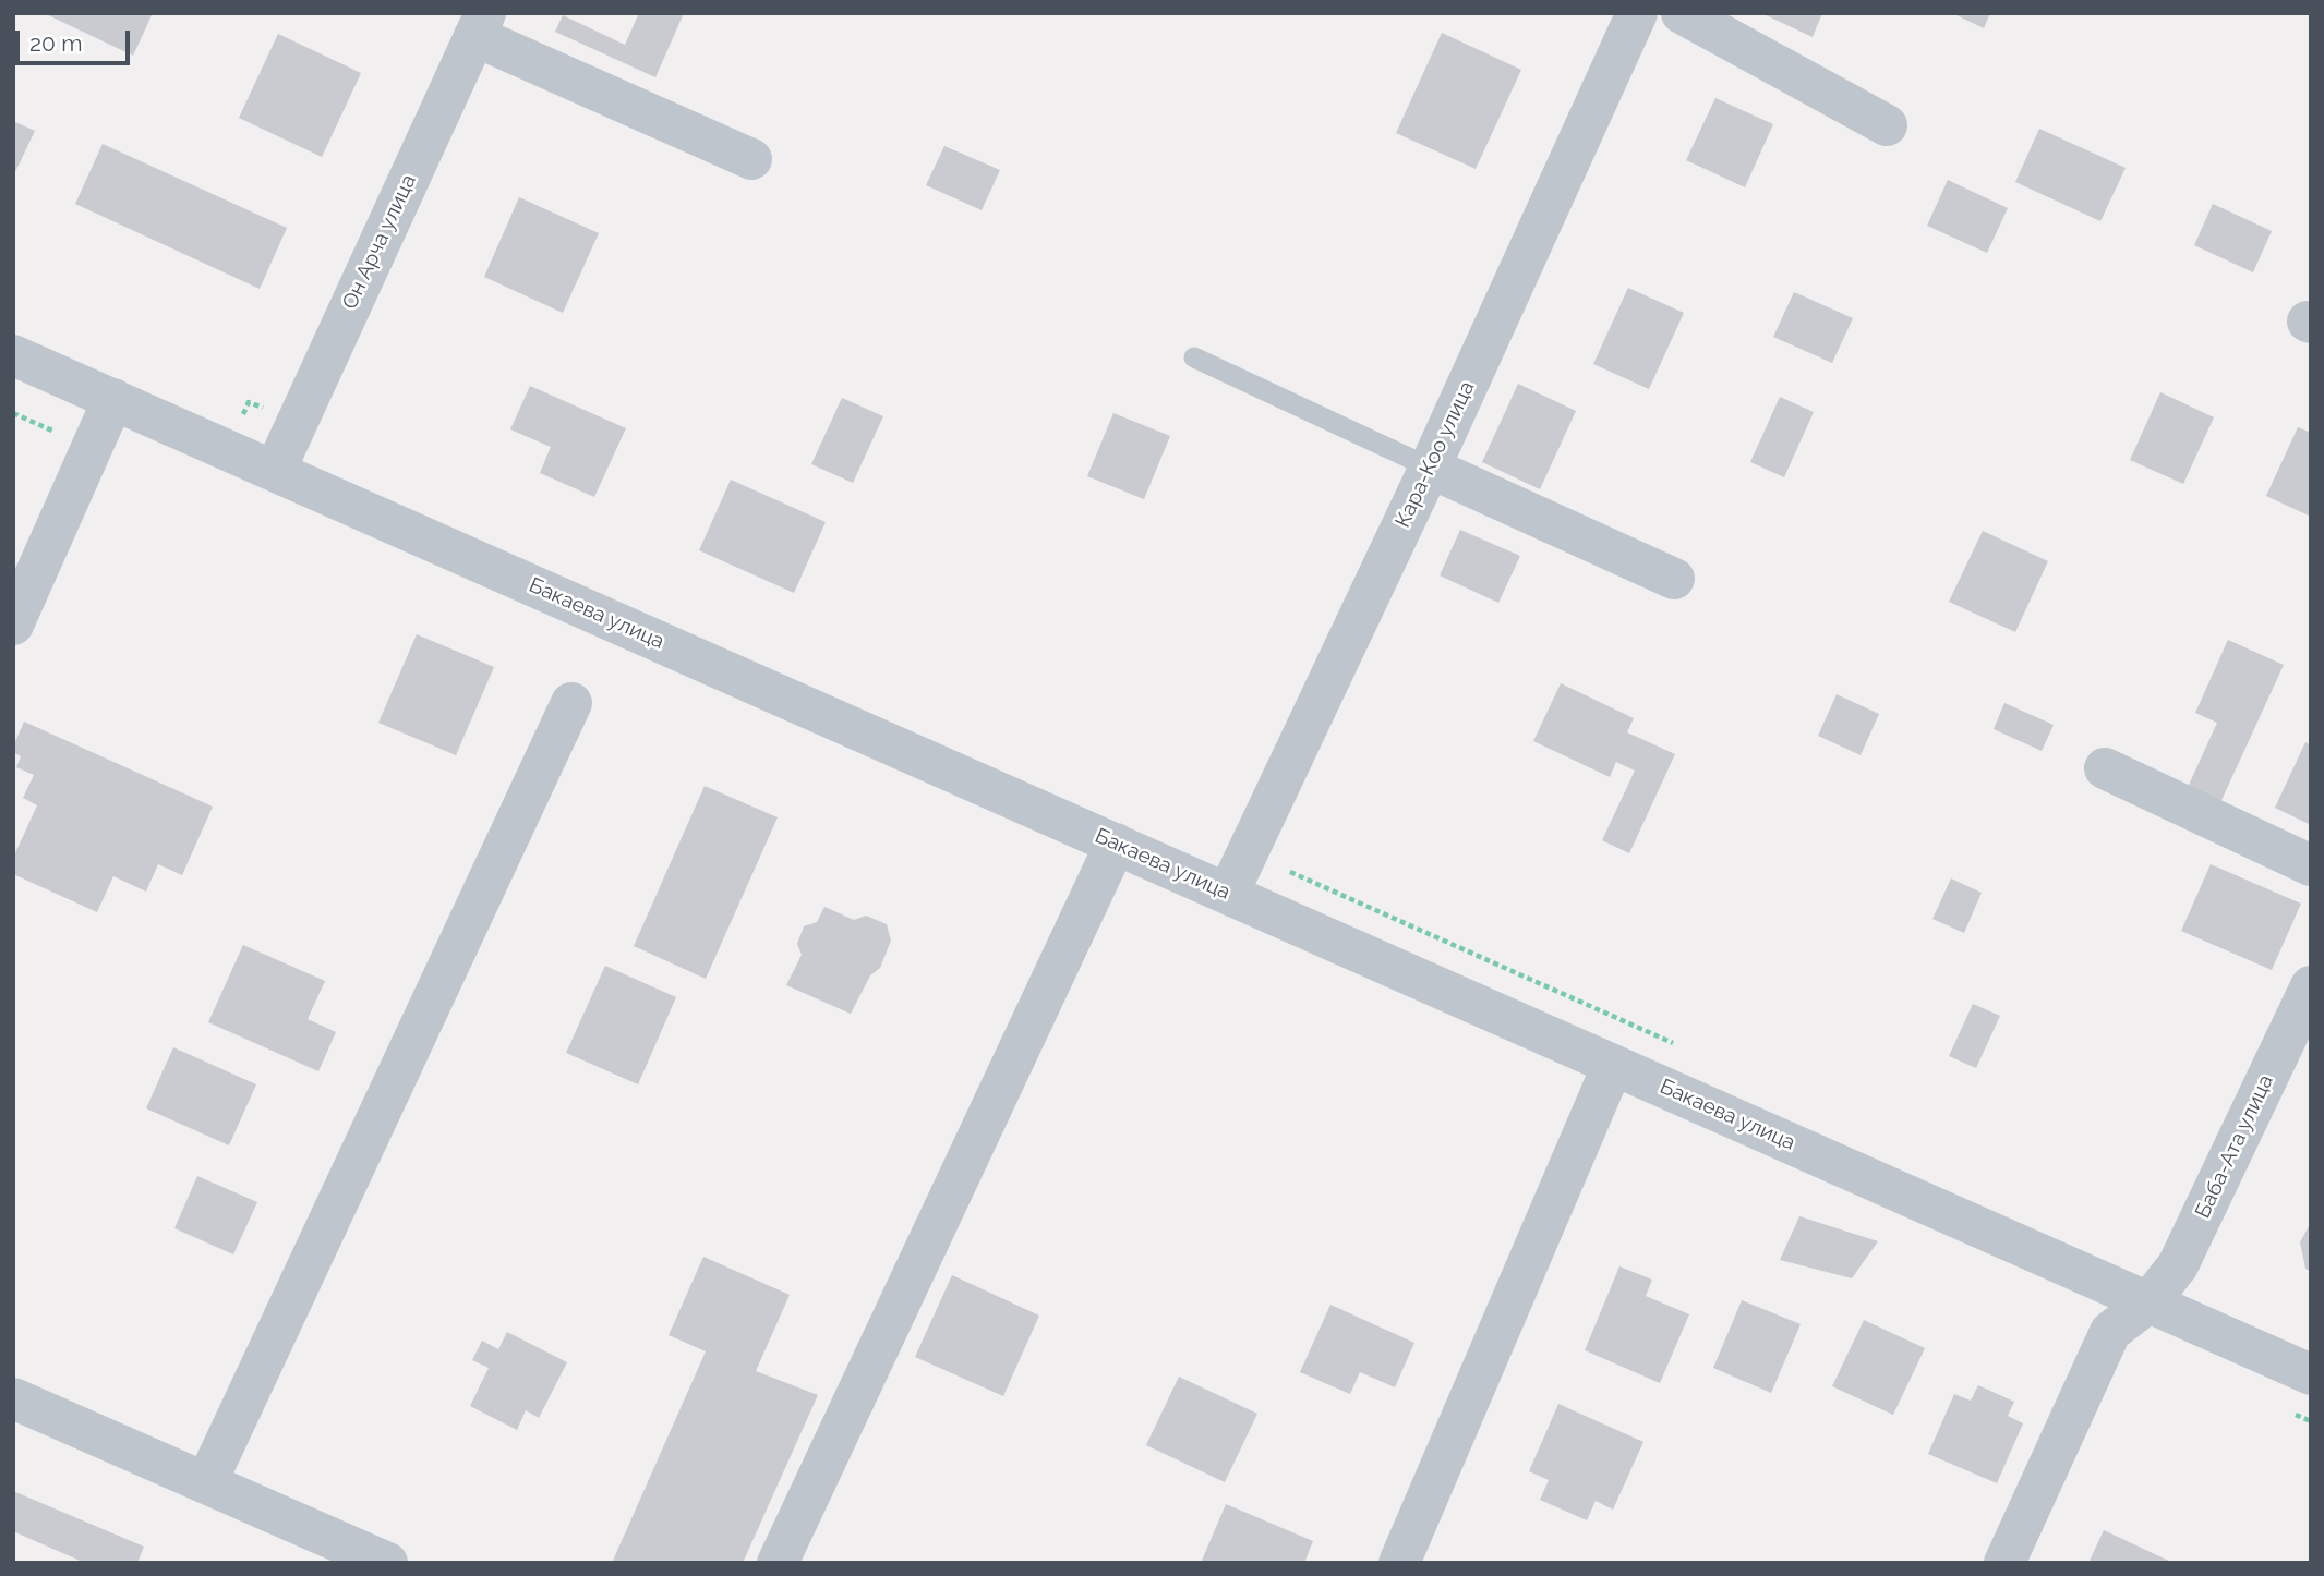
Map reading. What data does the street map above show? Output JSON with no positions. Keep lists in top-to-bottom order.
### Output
{
  "streets": {
    "street": [
      "Он Арча улица",
      "Кара-Коо улица",
      "Бакаева улица",
      "Баба-Ата улица"
    ]
  },
  "crossings": [
    ["Он Арча улица", "Бакаева улица"],
    ["Кара-Коо улица", "Бакаева улица"],
    ["Бакаева улица", "Баба-Ата улица"]
  ],
  "scale_bar": "20 m"
}
